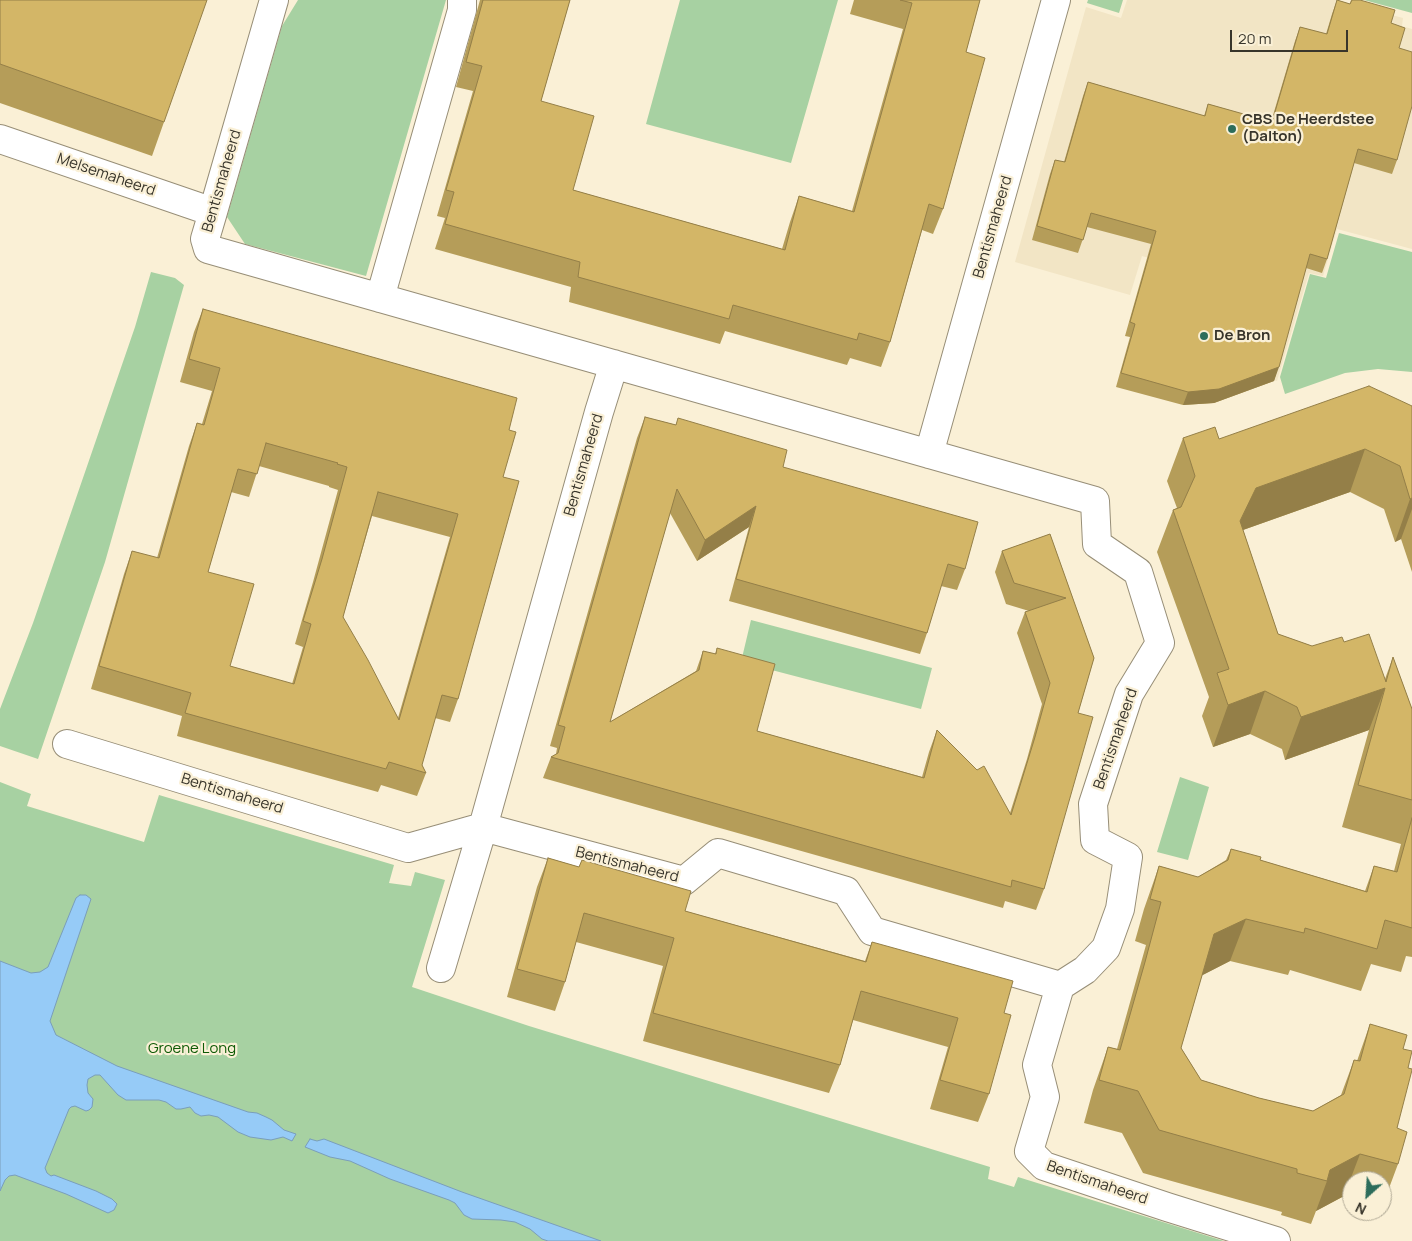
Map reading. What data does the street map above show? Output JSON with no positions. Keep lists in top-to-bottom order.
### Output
{
  "streets": {
    "street": ["Melsemaheerd", "Bentismaheerd"]
  },
  "crossings": [
    ["Melsemaheerd", "Bentismaheerd"]
  ],
  "parks": ["Groene Long"],
  "places": ["CBS De Heerdstee (Dalton)", "De Bron"],
  "scale_bar": "20 m",
  "north": "bottom left"
}
